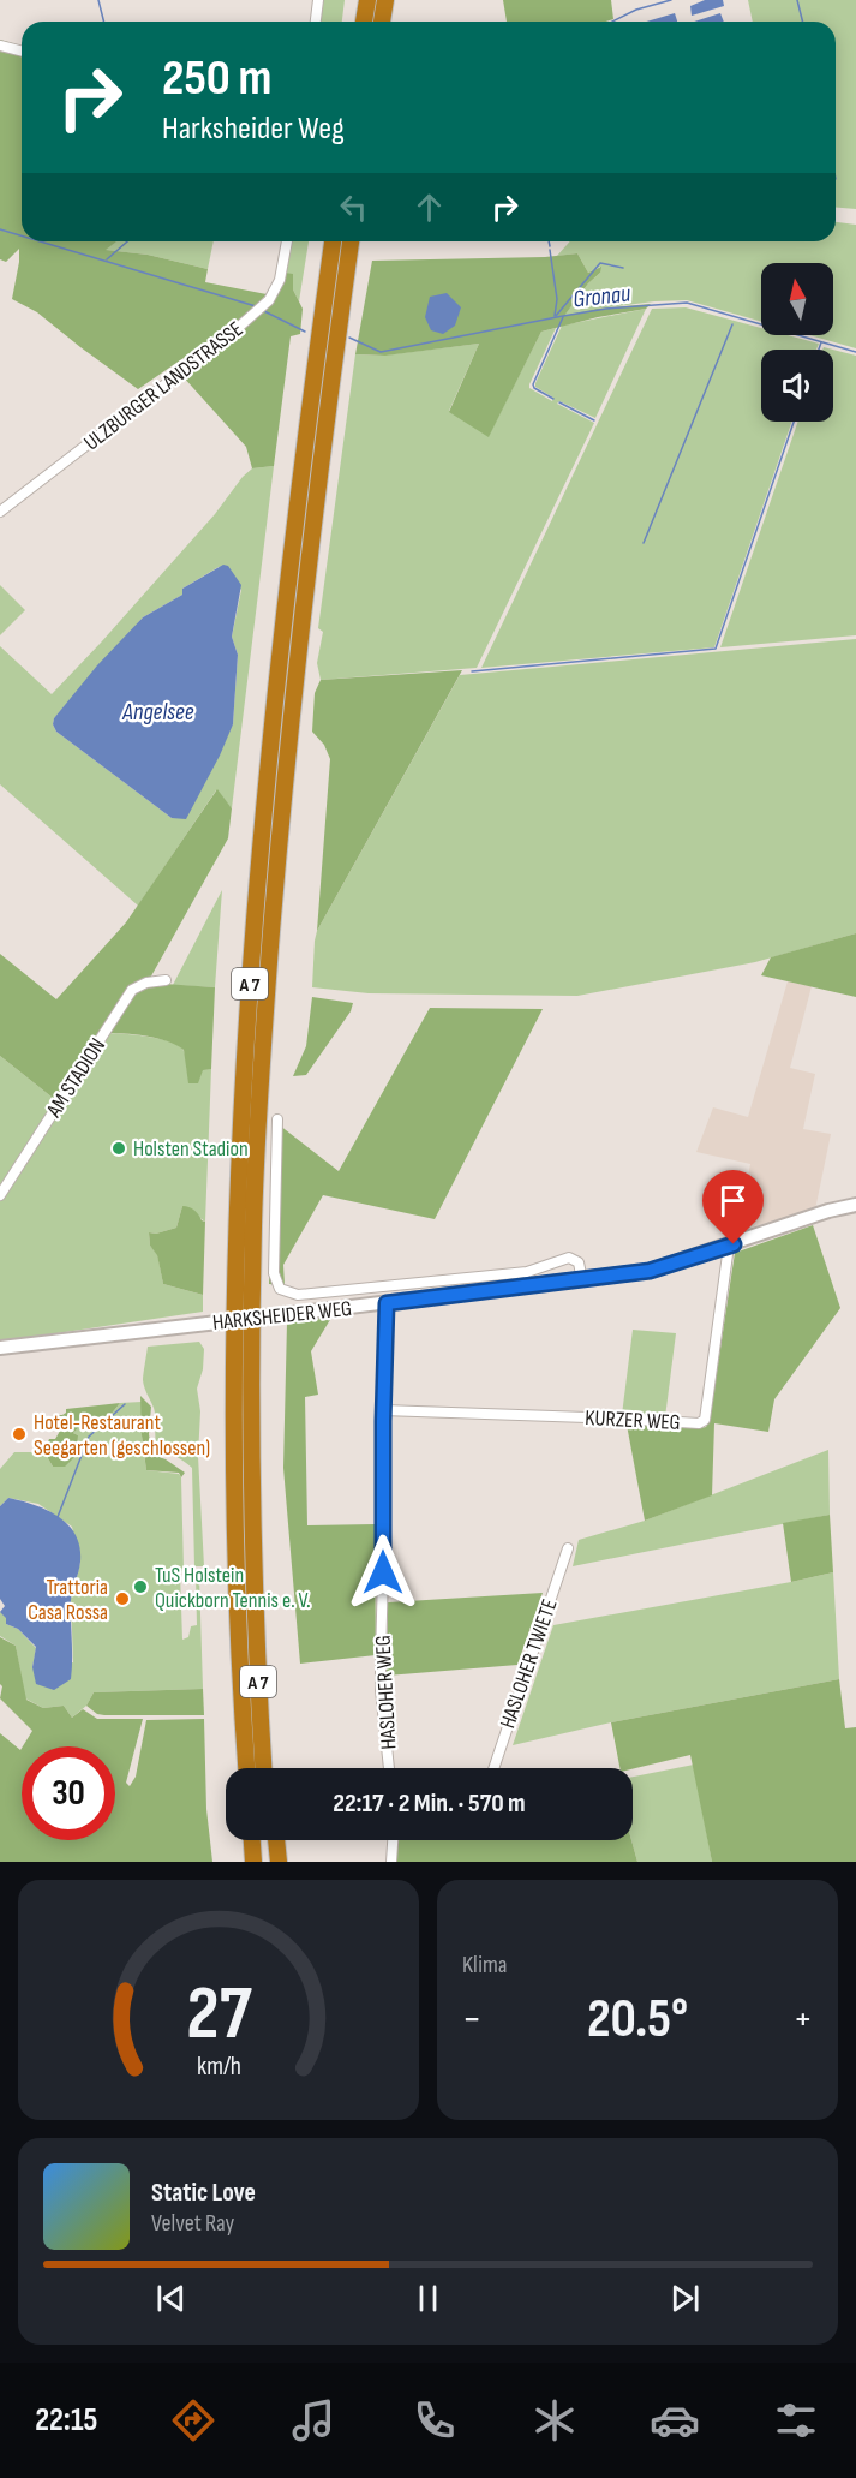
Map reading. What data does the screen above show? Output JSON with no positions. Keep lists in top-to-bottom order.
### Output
{
  "streets": {
    "highway": ["A 7"],
    "main road": ["HARKSHEIDER WEG"],
    "street": [
      "ULZBURGER LANDSTRASSE",
      "AM STADION",
      "KURZER WEG",
      "HASLOHER TWIETE",
      "HASLOHER WEG"
    ]
  },
  "crossings": [
    ["HARKSHEIDER WEG", "KURZER WEG"],
    ["HARKSHEIDER WEG", "HASLOHER WEG"],
    ["KURZER WEG", "HASLOHER WEG"]
  ],
  "water": ["Gronau", "Angelsee"],
  "places": [
    "Holsten Stadion",
    "Hotel-Restaurant Seegarten (geschlossen)",
    "TuS Holstein Quickborn Tennis e. V.",
    "Trattoria Casa Rossa"
  ],
  "north": "top",
  "page": {
    "turn": ["250 m", "Harksheider Weg"],
    "limit": "30",
    "trip": "22:17 · 2 Min. · 570 m",
    "tile": "Klima",
    "heat": ["−", "20.5°", "+"],
    "song": ["Static Love", "Velvet Ray"],
    "tabs": "22:15",
    "gauge": ["27", "km/h"]
  }
}
